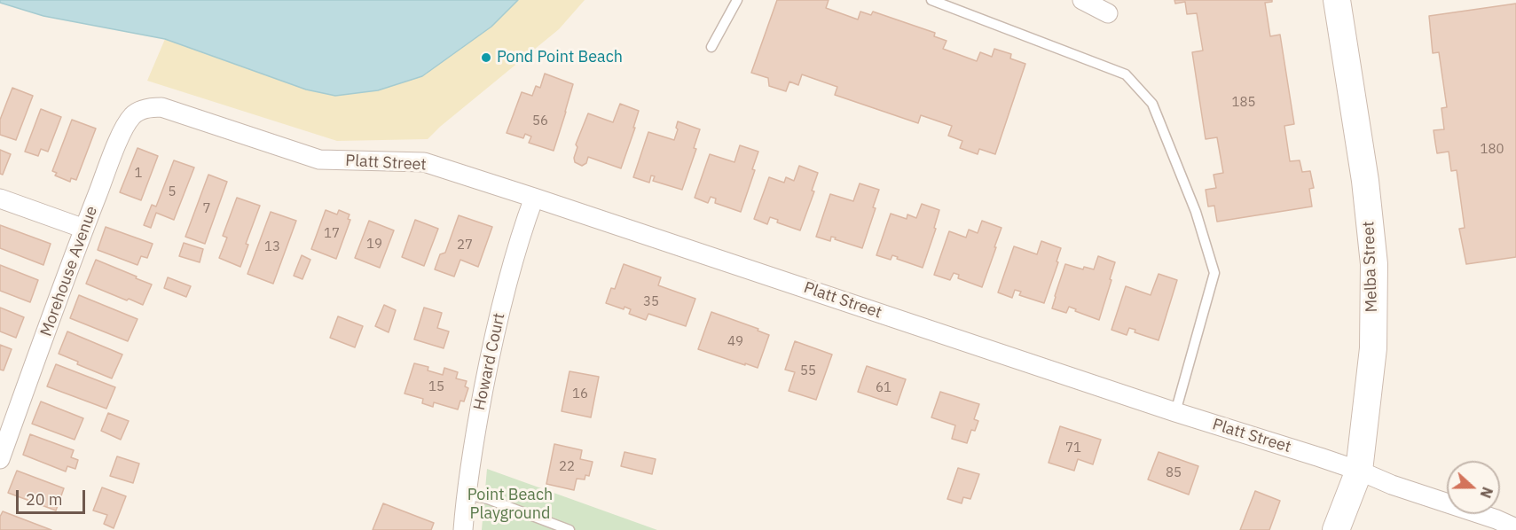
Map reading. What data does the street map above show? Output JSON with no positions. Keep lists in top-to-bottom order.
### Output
{
  "streets": {
    "main road": ["Melba Street"],
    "street": ["Platt Street", "Morehouse Avenue", "Howard Court"]
  },
  "crossings": [
    ["Platt Street", "Melba Street"],
    ["Platt Street", "Morehouse Avenue"],
    ["Platt Street", "Howard Court"]
  ],
  "parks": ["Point Beach Playground"],
  "places": ["Pond Point Beach"],
  "house_numbers": [
    "185",
    "56",
    "180",
    "1",
    "5",
    "7",
    "17",
    "19",
    "27",
    "13",
    "35",
    "49",
    "55",
    "15",
    "61",
    "16",
    "71",
    "22",
    "85"
  ],
  "scale_bar": "20 m",
  "north": "right"
}
